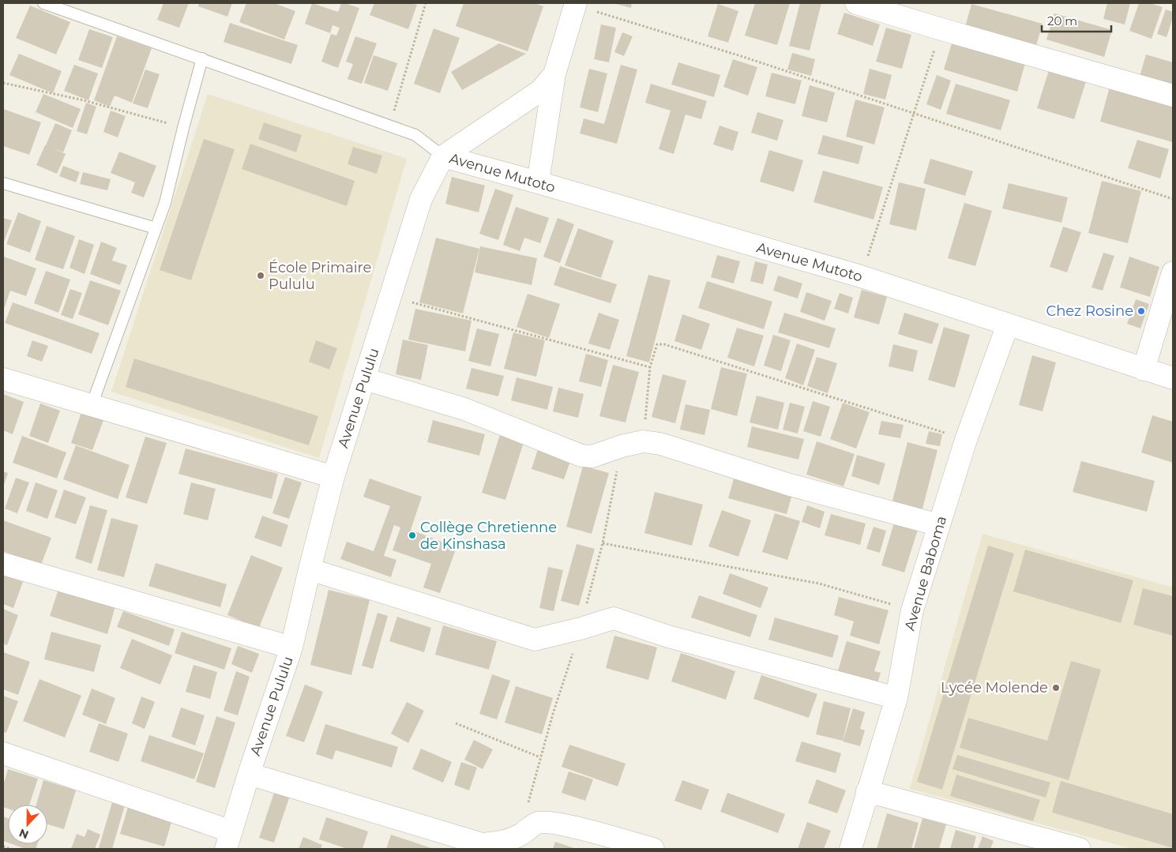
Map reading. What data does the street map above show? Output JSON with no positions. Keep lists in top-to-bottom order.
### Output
{
  "streets": {
    "street": ["Avenue Mutoto", "Avenue Pululu", "Avenue Baboma"]
  },
  "crossings": [
    ["Avenue Mutoto", "Avenue Pululu"],
    ["Avenue Mutoto", "Avenue Baboma"]
  ],
  "places": [
    "École Primaire Pululu",
    "Chez Rosine",
    "Collège Chretienne de Kinshasa",
    "Lycée Molende"
  ],
  "scale_bar": "20 m",
  "north": "bottom"
}
